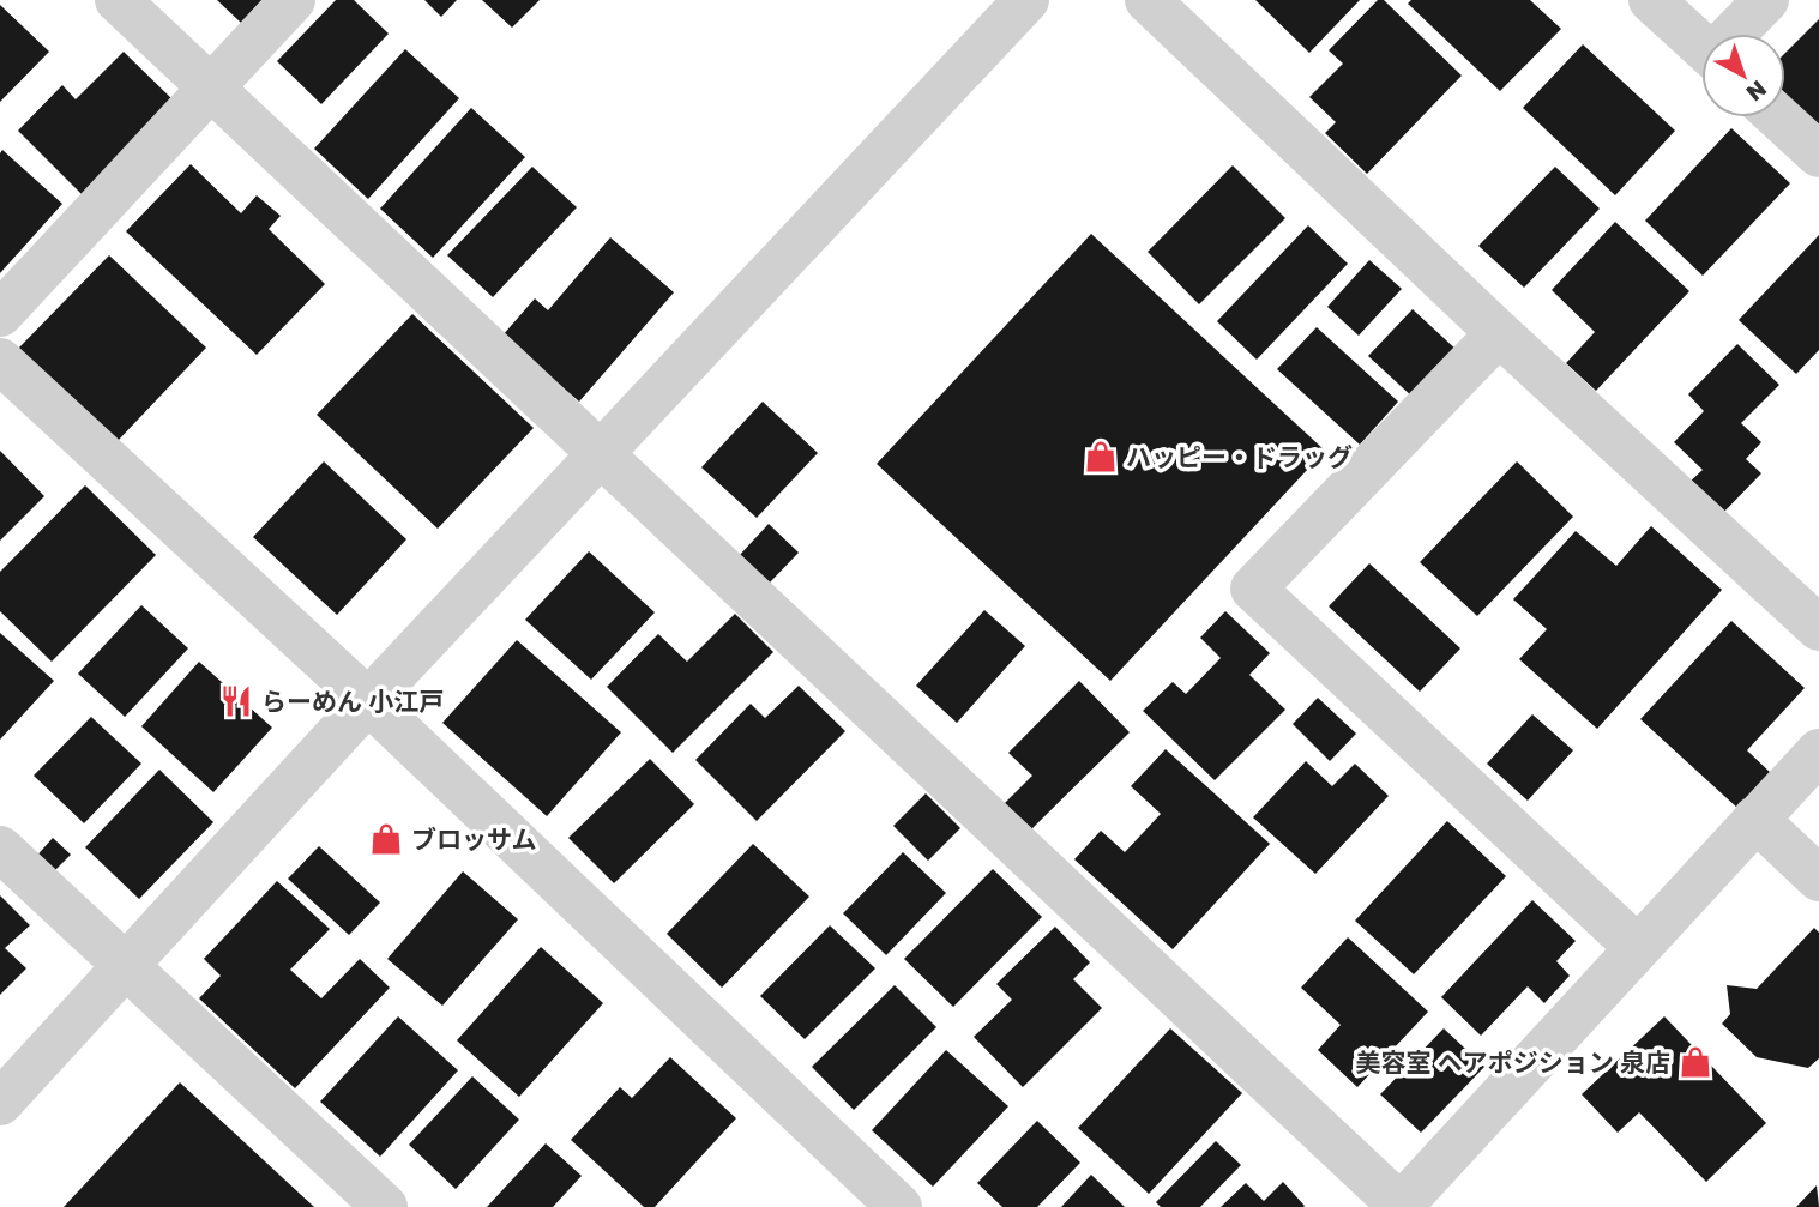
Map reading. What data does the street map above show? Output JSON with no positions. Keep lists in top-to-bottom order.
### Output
{
  "places": {
    "shop": ["ハッピー・ドラッグ", "ブロッサム", "美容室 ヘアポジション 泉店"],
    "restaurant": ["らーめん 小江戸"]
  },
  "north": "bottom right"
}
